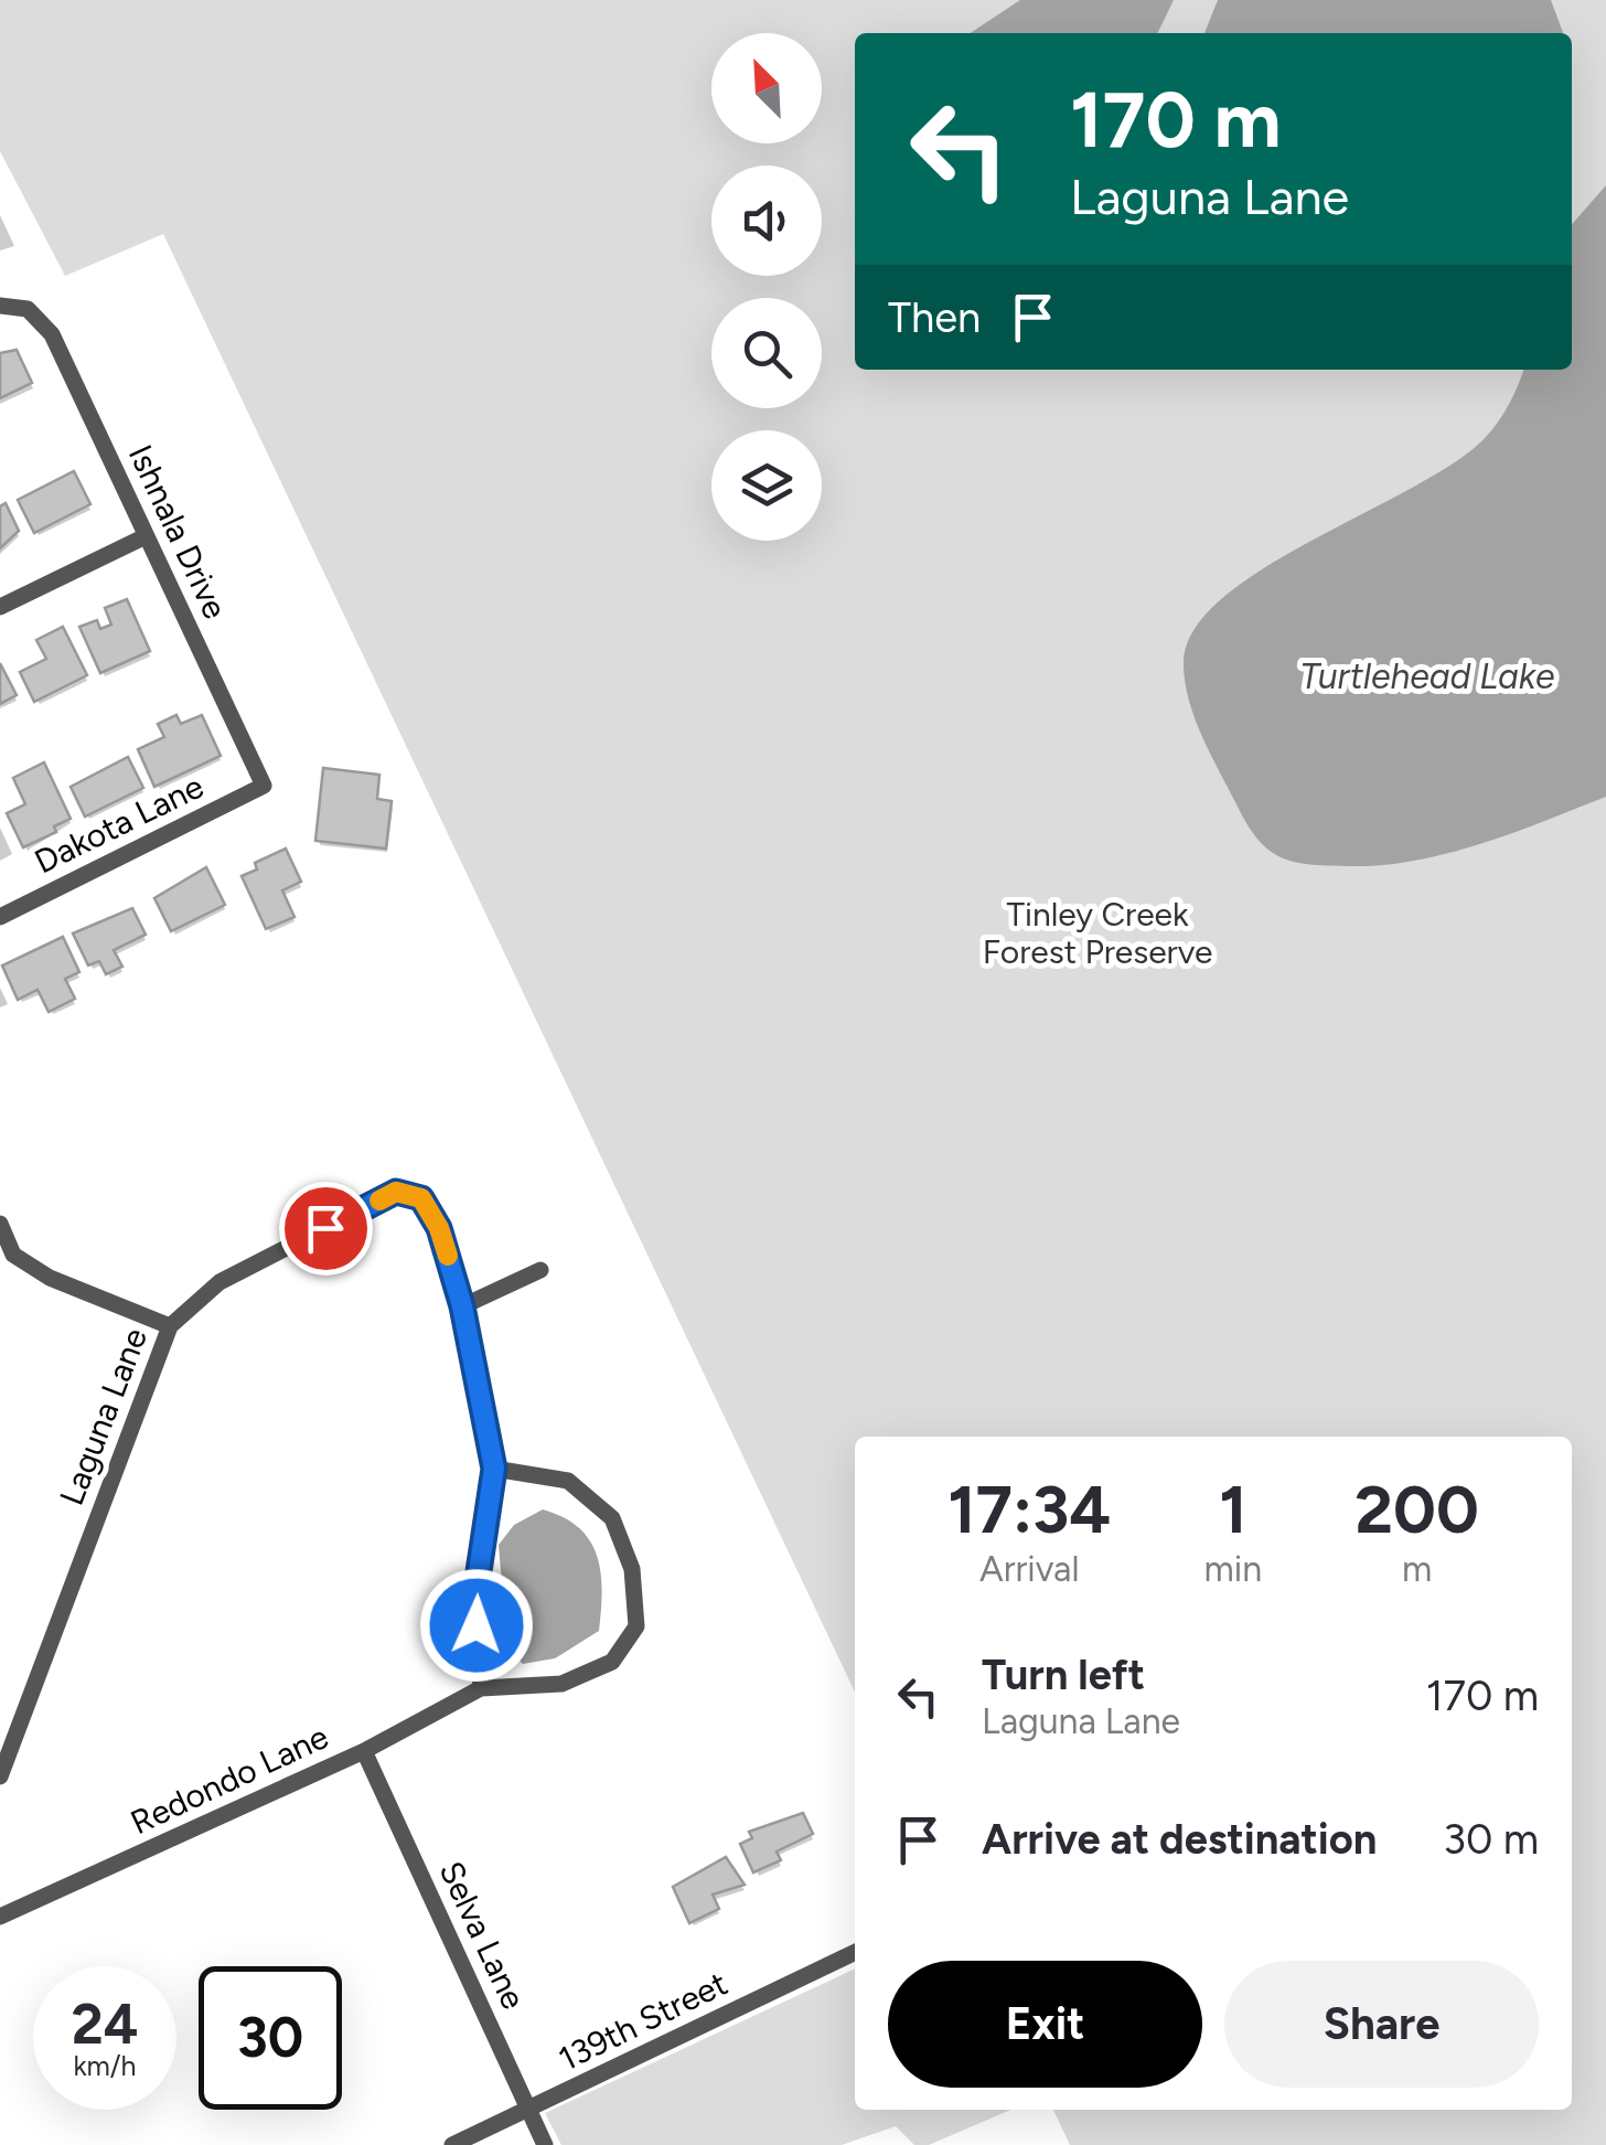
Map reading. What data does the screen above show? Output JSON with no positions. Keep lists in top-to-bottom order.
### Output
{
  "streets": {
    "street": [
      "Ishnala Drive",
      "Dakota Lane",
      "Laguna Lane",
      "Redondo Lane",
      "Selva Lane",
      "139th Street"
    ]
  },
  "crossings": [
    ["Ishnala Drive", "Dakota Lane"],
    ["Redondo Lane", "Selva Lane"],
    ["Selva Lane", "139th Street"]
  ],
  "water": ["Turtlehead Lake"],
  "parks": ["Tinley Creek Forest Preserve"],
  "north": "top left",
  "page": {
    "turn": ["170 m", "Laguna Lane"],
    "then": "Then",
    "eta": [
      "17:34",
      "Arrival",
      "1",
      "min",
      "200",
      "m"
    ],
    "list": [
      {
        "name": "Turn left",
        "note": "Laguna Lane",
        "value": "170 m"
      },
      {
        "name": "Arrive at destination",
        "value": "30 m"
      }
    ],
    "buttons": ["Exit", "Share"],
    "speed": "24 km/h",
    "limit": "30"
  }
}
